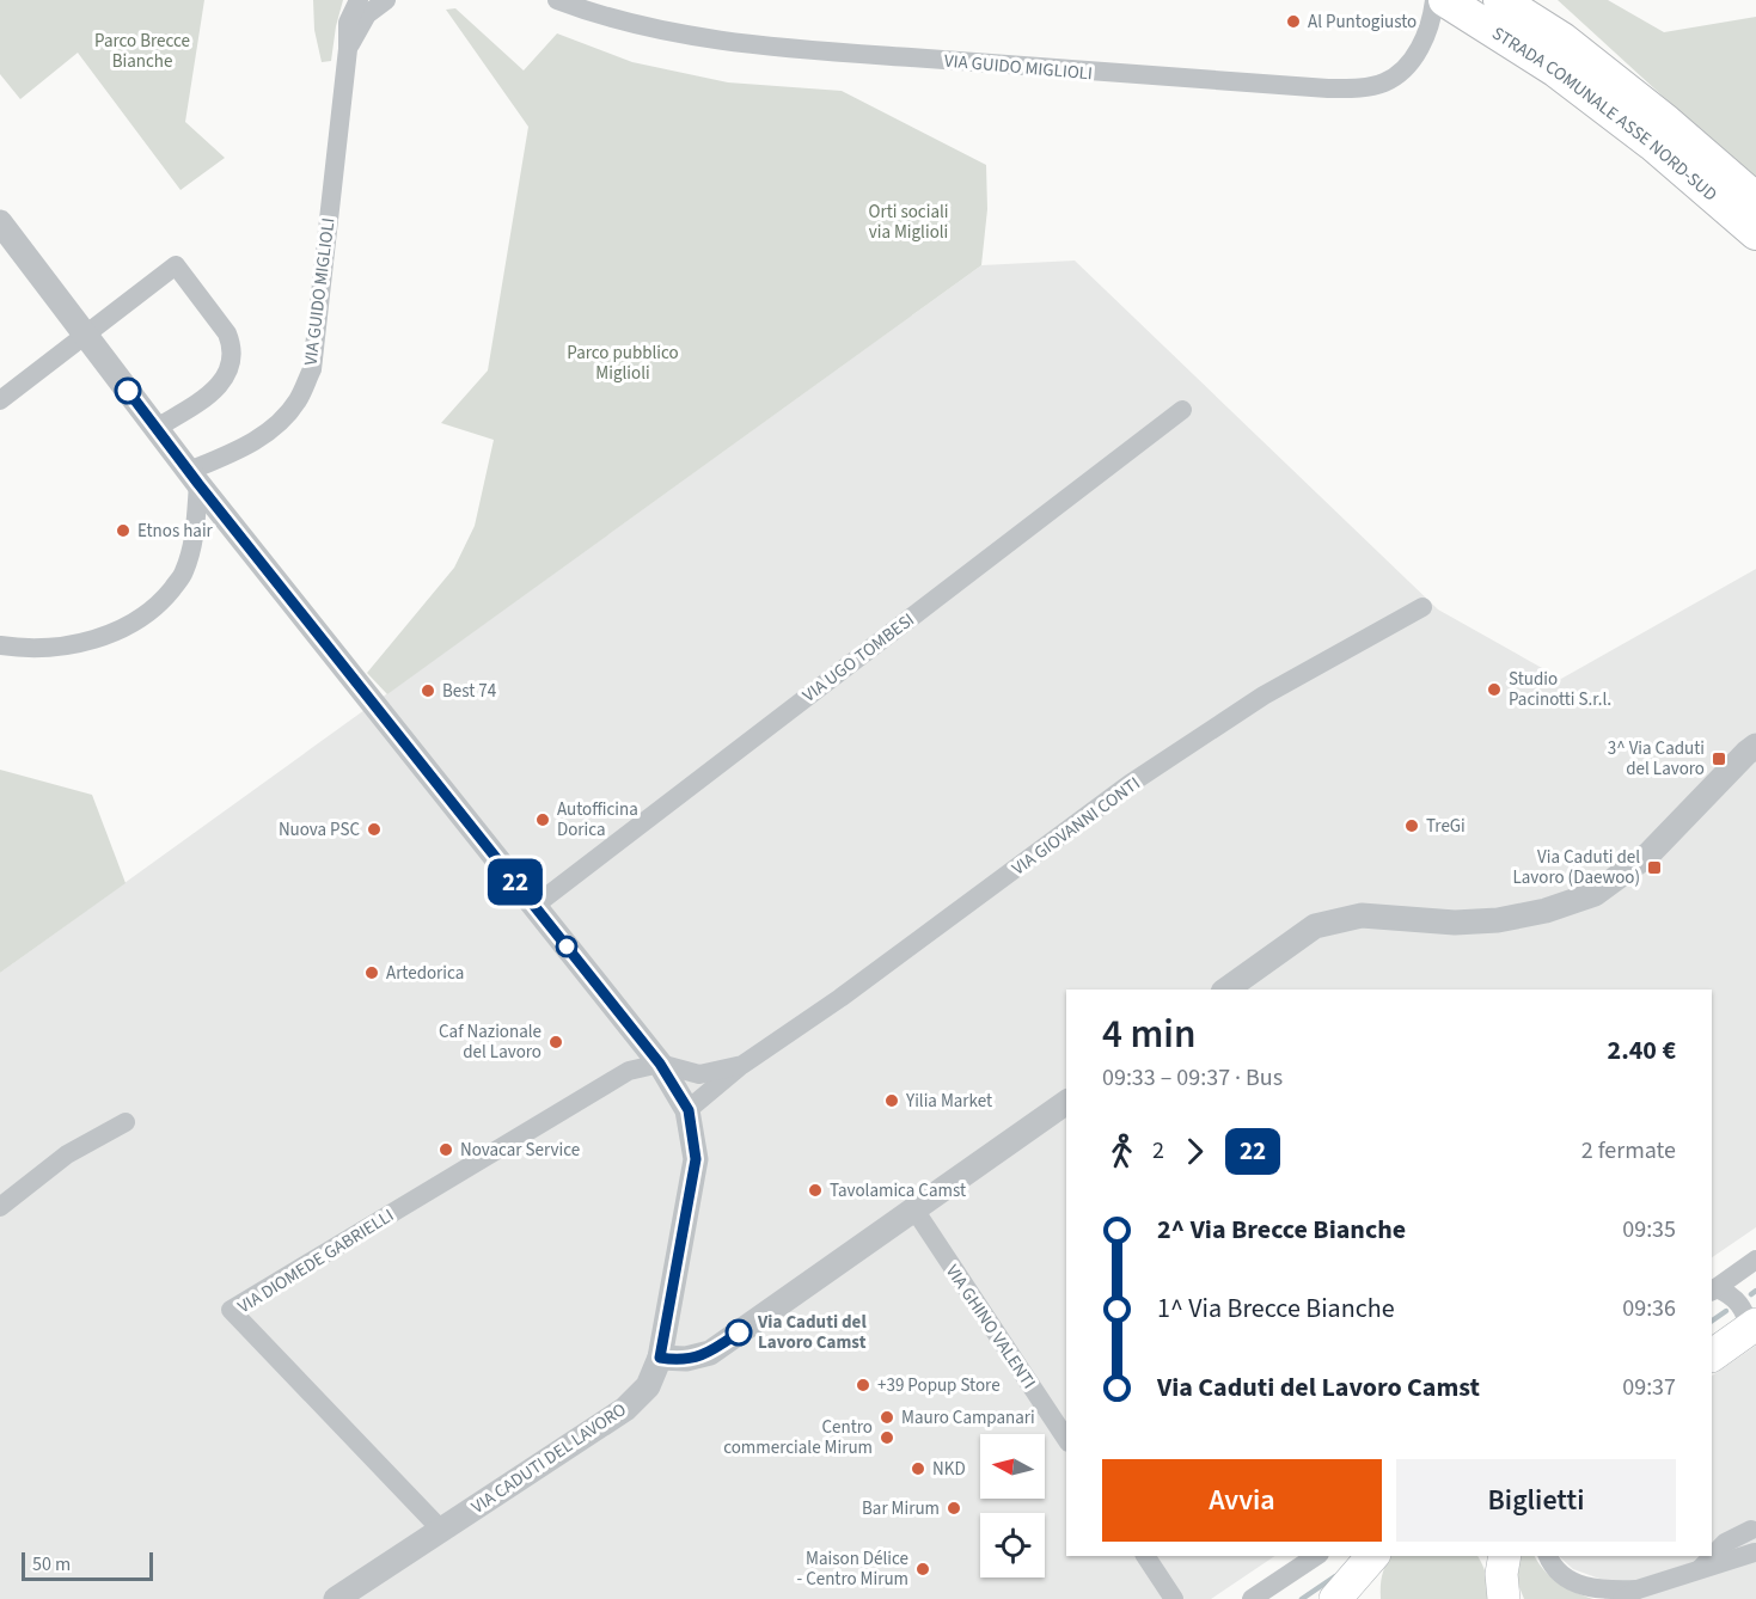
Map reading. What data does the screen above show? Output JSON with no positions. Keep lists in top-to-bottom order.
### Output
{
  "streets": {
    "highway": ["STRADA COMUNALE ASSE NORD-SUD"],
    "street": [
      "VIA GUIDO MIGLIOLI",
      "VIA UGO TOMBESI",
      "VIA GIOVANNI CONTI",
      "VIA DIOMEDE GABRIELLI",
      "VIA GHINO VALENTI",
      "VIA CADUTI DEL LAVORO"
    ]
  },
  "crossings": [
    ["VIA GUIDO MIGLIOLI", "STRADA COMUNALE ASSE NORD-SUD"],
    ["VIA GIOVANNI CONTI", "VIA DIOMEDE GABRIELLI"],
    ["VIA GIOVANNI CONTI", "VIA CADUTI DEL LAVORO"],
    ["VIA DIOMEDE GABRIELLI", "VIA CADUTI DEL LAVORO"]
  ],
  "parks": ["Parco Brecce Bianche", "Orti sociali via Miglioli", "Parco pubblico Miglioli"],
  "places": {
    "other": [
      "Al Puntogiusto",
      "Etnos hair",
      "Studio Pacinotti S.r.l.",
      "Best 74",
      "Autofficina Dorica",
      "TreGi",
      "Nuova PSC",
      "Artedorica",
      "Caf Nazionale del Lavoro",
      "Yilia Market",
      "Novacar Service",
      "Tavolamica Camst",
      "Via Caduti del Lavoro Camst",
      "+39 Popup Store",
      "Mauro Campanari",
      "Centro commerciale Mirum",
      "NKD",
      "Bar Mirum",
      "Maison Délice - Centro Mirum"
    ],
    "transit": ["3^ Via Caduti del Lavoro", "Via Caduti del Lavoro (Daewoo)"]
  },
  "lines": ["bus line 22"],
  "scale_bar": "50 m",
  "north": "left",
  "page": {
    "on_map": "22",
    "heading": ["4 min", "09:33 – 09:37 · Bus", "2.40 €"],
    "legs": ["2", "22", "2 fermate"],
    "list": [
      {
        "name": "2^ Via Brecce Bianche",
        "value": "09:35"
      },
      {
        "name": "1^ Via Brecce Bianche",
        "value": "09:36"
      },
      {
        "name": "Via Caduti del Lavoro Camst",
        "value": "09:37"
      }
    ],
    "buttons": ["Avvia", "Biglietti"],
    "scale": "50 m"
  }
}
